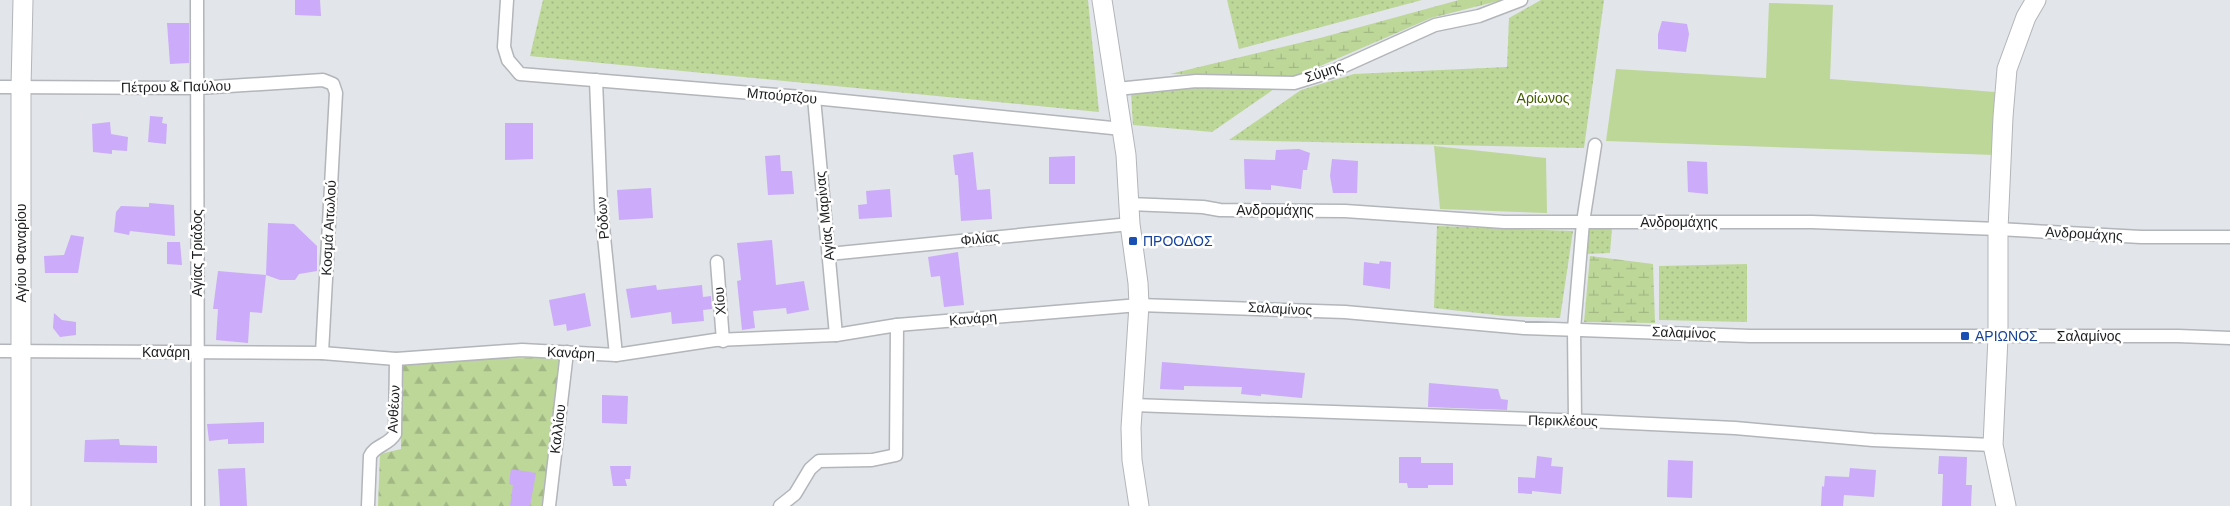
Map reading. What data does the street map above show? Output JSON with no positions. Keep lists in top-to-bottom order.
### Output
{
  "streets": {
    "street": [
      "Σύμης",
      "Πέτρου & Παύλου",
      "Μπούρτζου",
      "Ανδρομάχης",
      "Αγίας Μαρίνας",
      "Ρόδων",
      "Κοσμά Αιτωλού",
      "Φιλίας",
      "Αγίου Φαναρίου",
      "Αγίας Τριάδος",
      "Χίου",
      "Σαλαμίνος",
      "Κανάρη",
      "Ανθέων",
      "Περικλέους",
      "Καλλίου"
    ]
  },
  "crossings": [
    ["Πέτρου & Παύλου", "Κοσμά Αιτωλού"],
    ["Πέτρου & Παύλου", "Αγίου Φαναρίου"],
    ["Πέτρου & Παύλου", "Αγίας Τριάδος"],
    ["Μπούρτζου", "Αγίας Μαρίνας"],
    ["Μπούρτζου", "Ρόδων"],
    ["Αγίας Μαρίνας", "Φιλίας"],
    ["Αγίας Μαρίνας", "Κανάρη"],
    ["Ρόδων", "Κανάρη"],
    ["Κοσμά Αιτωλού", "Κανάρη"],
    ["Αγίου Φαναρίου", "Κανάρη"],
    ["Αγίας Τριάδος", "Κανάρη"],
    ["Χίου", "Κανάρη"],
    ["Σαλαμίνος", "Κανάρη"],
    ["Κανάρη", "Ανθέων"],
    ["Κανάρη", "Καλλίου"]
  ],
  "parks": ["Αρίωνος"],
  "places": {
    "transit": ["ΠΡΟΟΔΟΣ", "ΑΡΙΩΝΟΣ"]
  }
}
